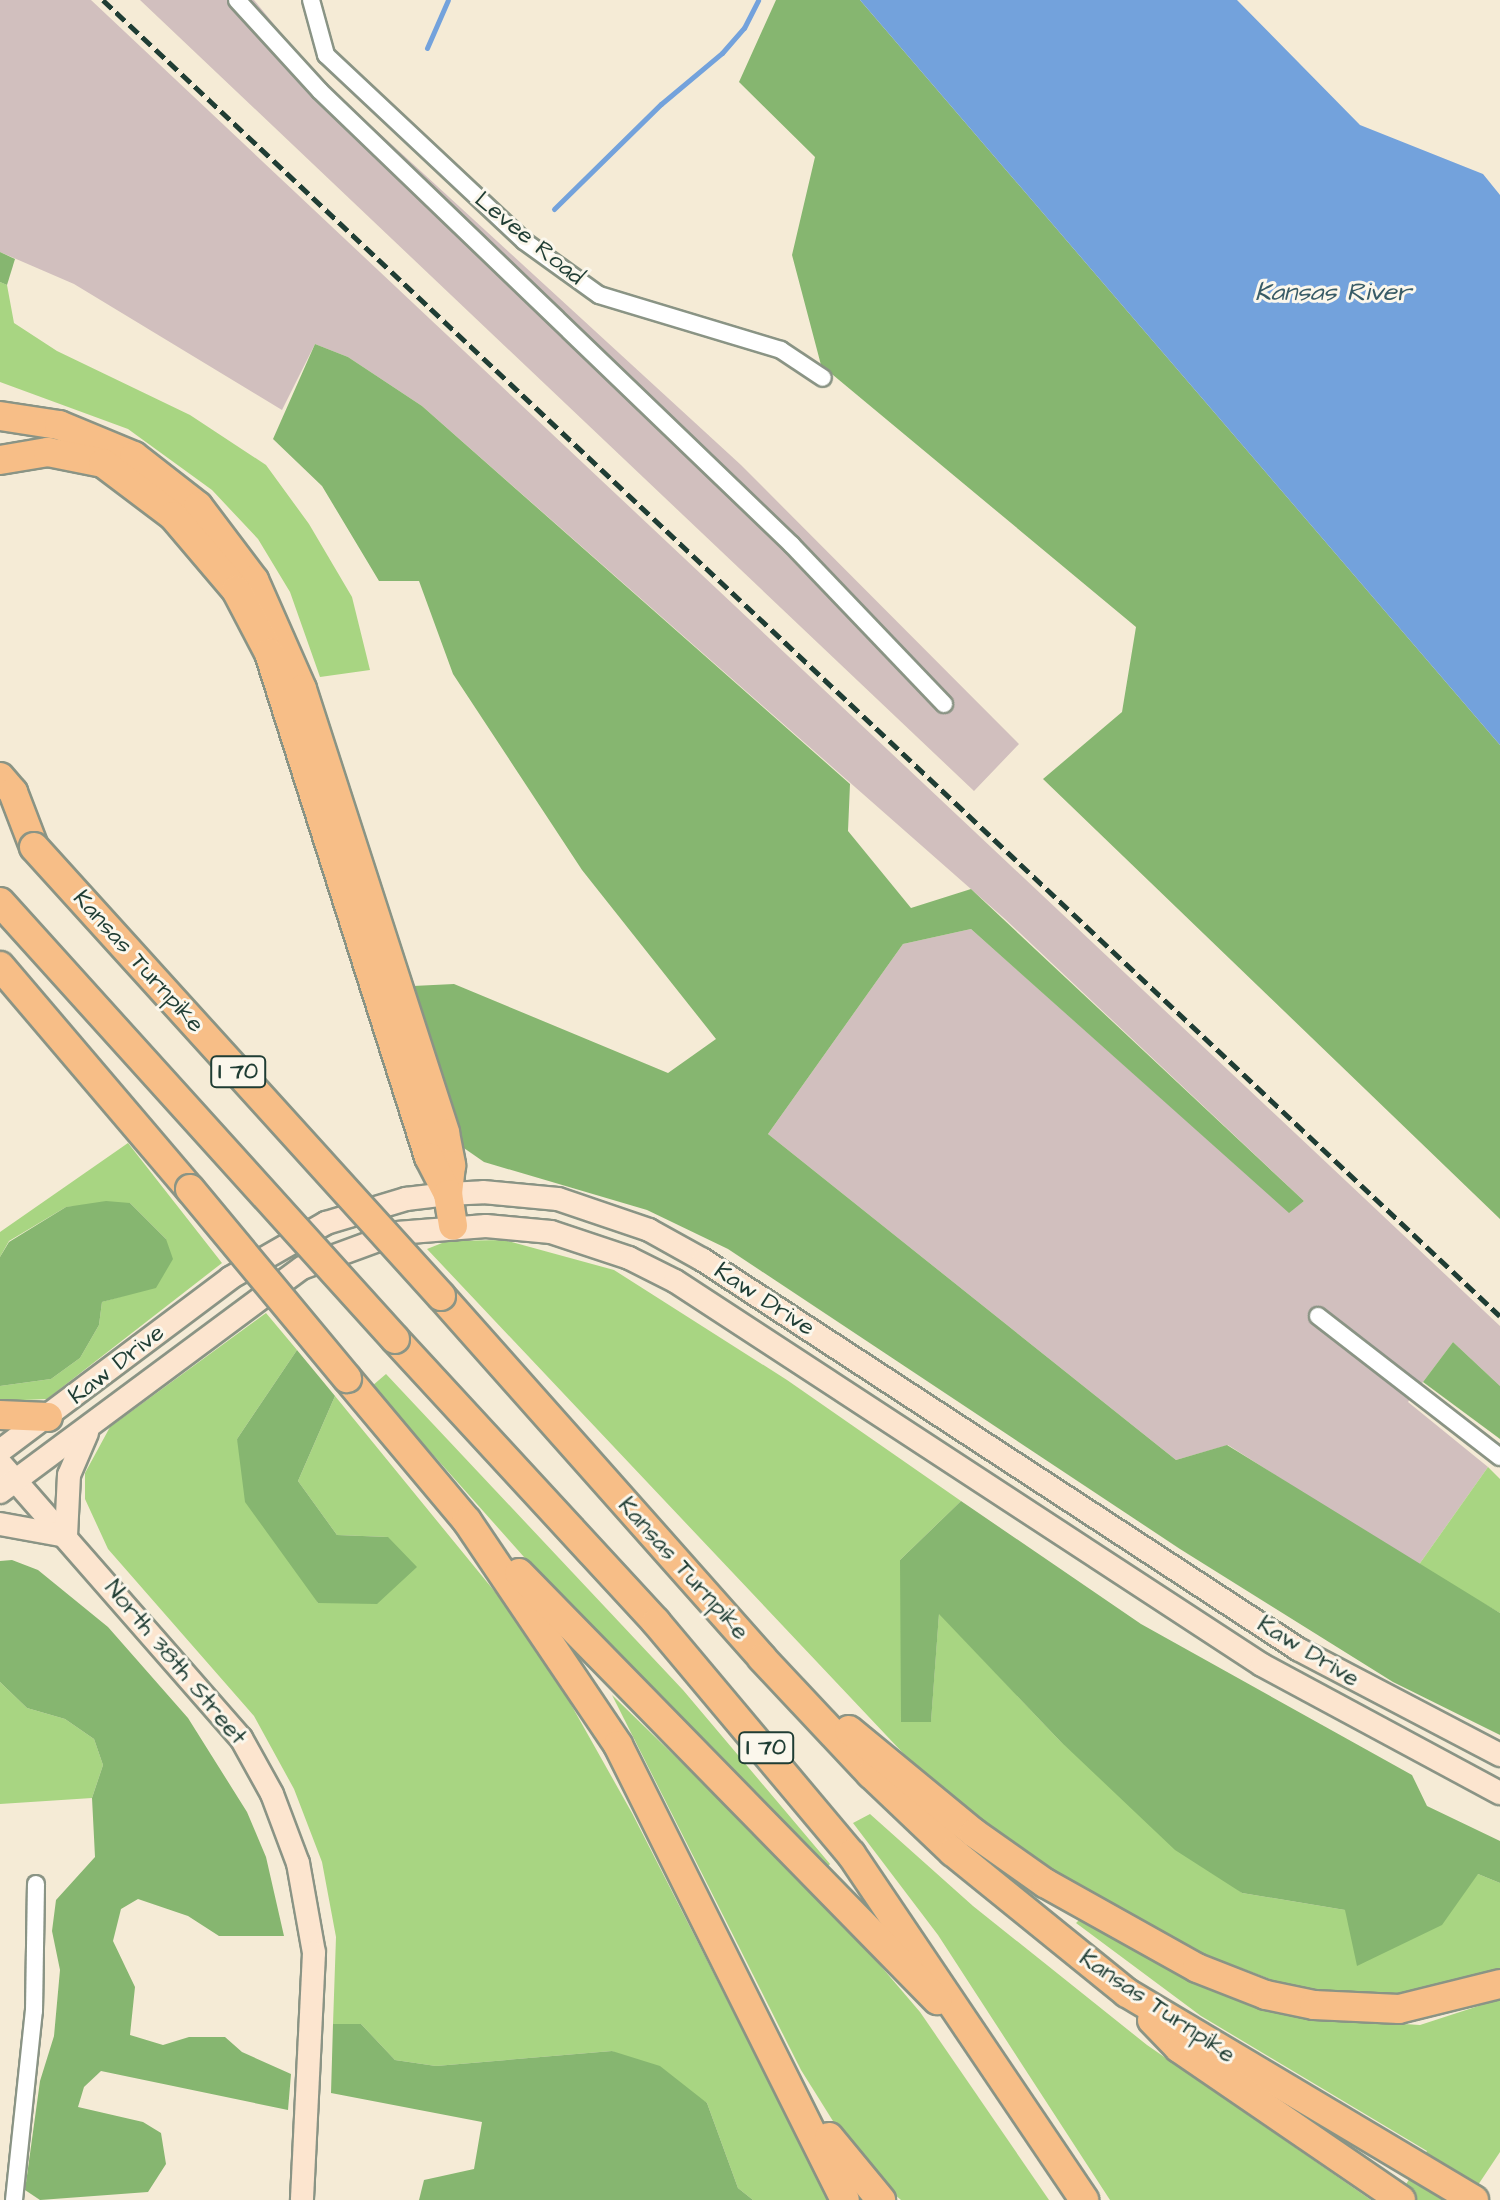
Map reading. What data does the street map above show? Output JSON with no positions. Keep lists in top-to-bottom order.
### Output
{
  "streets": {
    "highway": ["Kansas Turnpike", "I 70"],
    "main road": ["Kaw Drive", "North 38th Street"],
    "street": ["Levee Road"]
  },
  "crossings": [
    ["Kaw Drive", "North 38th Street"]
  ],
  "water": ["Kansas River"]
}
